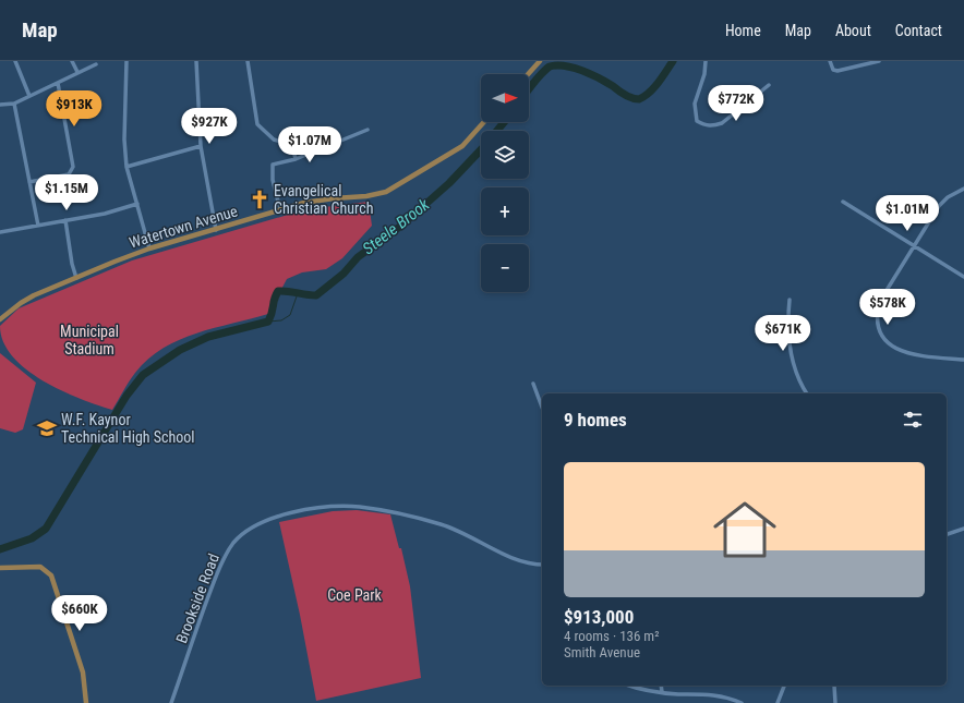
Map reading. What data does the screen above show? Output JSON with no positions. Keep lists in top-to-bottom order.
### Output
{
  "streets": {
    "main road": ["Watertown Avenue"],
    "street": ["Brookside Road"]
  },
  "water": ["Steele Brook"],
  "parks": ["Municipal Stadium", "Coe Park"],
  "places": {
    "church": ["Evangelical Christian Church"],
    "school or university": ["W.F. Kaynor Technical High School"]
  },
  "north": "right",
  "page": {
    "header": "Map",
    "nav": [
      "Home",
      "Map",
      "About",
      "Contact"
    ],
    "map_buttons": ["+", "−"],
    "price": [
      "$772K",
      "$913K",
      "$927K",
      "$1.07M",
      "$1.15M",
      "$1.01M",
      "$578K",
      "$671K",
      "$660K"
    ],
    "heading": "9 homes",
    "list": [
      {
        "name": "$913,000",
        "note": "4 rooms · 136 m² · Smith Avenue"
      }
    ]
  }
}
